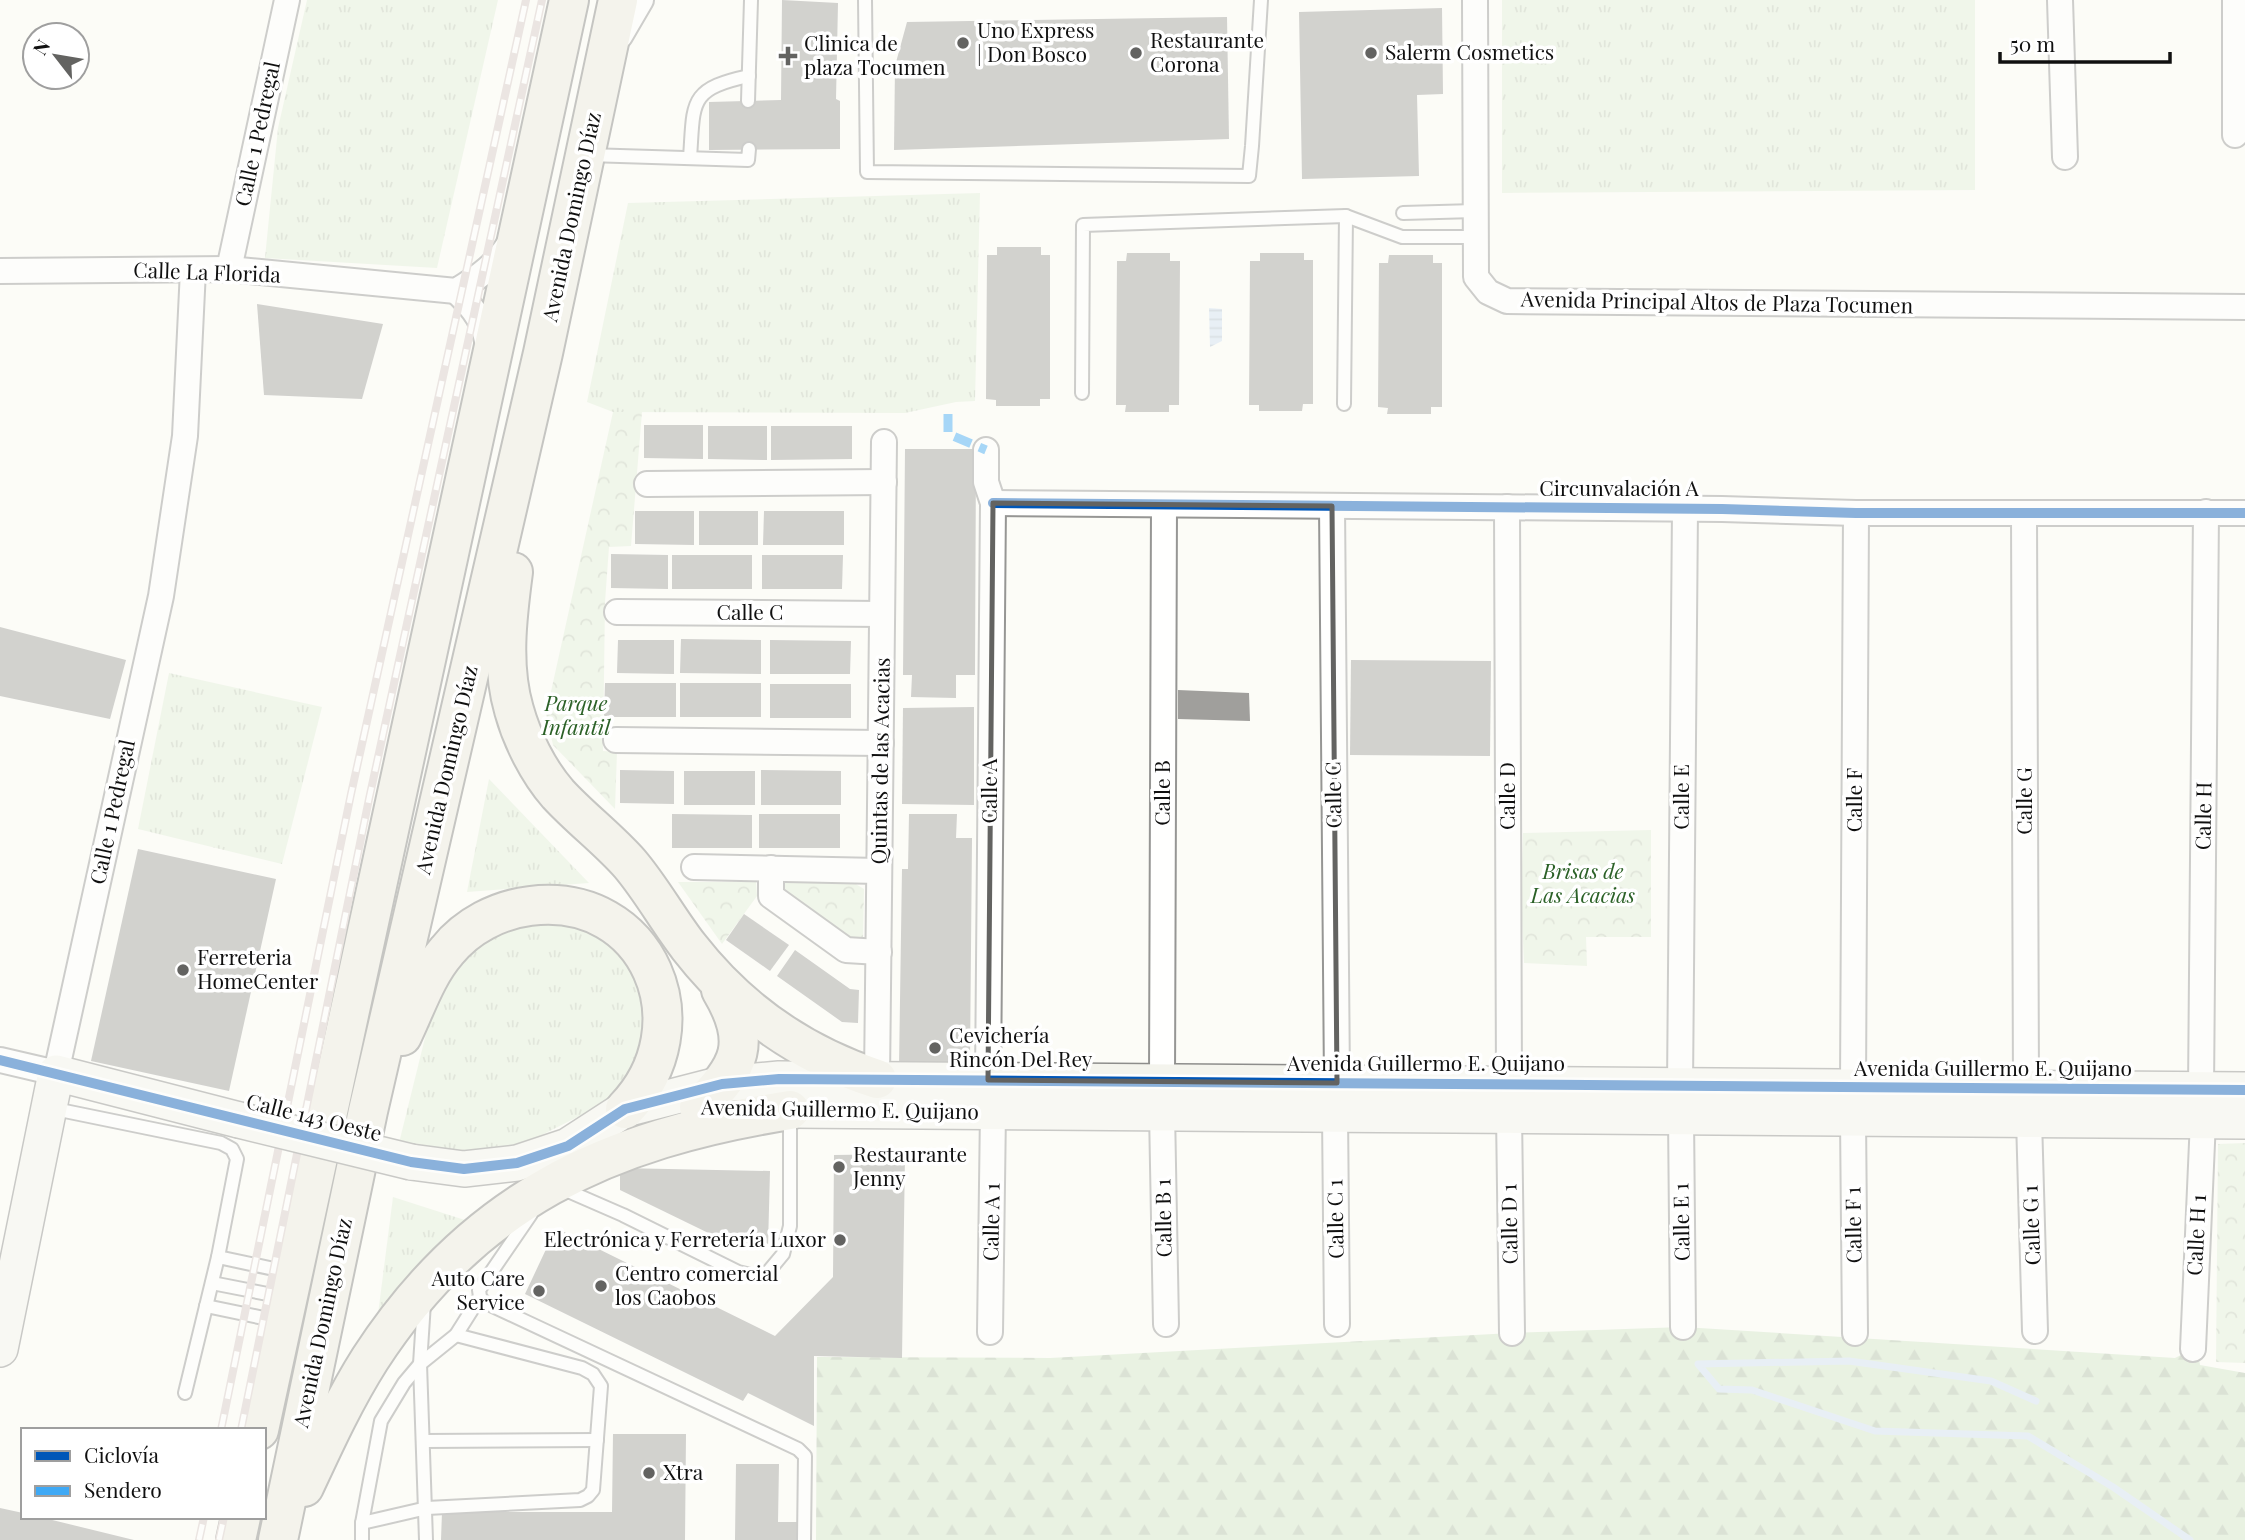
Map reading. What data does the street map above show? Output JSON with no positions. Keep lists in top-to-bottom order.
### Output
{
  "streets": {
    "main road": ["Avenida Domingo Díaz"],
    "street": [
      "Calle 1 Pedregal",
      "Calle La Florida",
      "Avenida Principal Altos de Plaza Tocumen",
      "Circunvalación A",
      "Calle C",
      "Quintas de las Acacias",
      "Calle A",
      "Calle B",
      "Calle D",
      "Calle E",
      "Calle F",
      "Calle G",
      "Calle H",
      "Avenida Guillermo E. Quijano",
      "Calle 143 Oeste",
      "Calle B 1",
      "Calle C 1",
      "Calle A 1",
      "Calle E 1",
      "Calle D 1",
      "Calle F 1",
      "Calle G 1",
      "Calle H 1"
    ]
  },
  "crossings": [
    ["Calle 1 Pedregal", "Calle La Florida"],
    ["Calle 1 Pedregal", "Calle 143 Oeste"],
    ["Circunvalación A", "Calle C"],
    ["Circunvalación A", "Calle A"],
    ["Circunvalación A", "Calle B"],
    ["Circunvalación A", "Calle D"],
    ["Circunvalación A", "Calle E"],
    ["Circunvalación A", "Calle F"],
    ["Circunvalación A", "Calle G"],
    ["Circunvalación A", "Calle H"],
    ["Calle C", "Quintas de las Acacias"],
    ["Calle C", "Avenida Guillermo E. Quijano"],
    ["Calle C", "Calle C 1"],
    ["Quintas de las Acacias", "Avenida Guillermo E. Quijano"],
    ["Calle A", "Avenida Guillermo E. Quijano"],
    ["Calle A", "Calle A 1"],
    ["Calle B", "Avenida Guillermo E. Quijano"],
    ["Calle B", "Calle B 1"],
    ["Calle D", "Avenida Guillermo E. Quijano"],
    ["Calle D", "Calle D 1"],
    ["Calle E", "Avenida Guillermo E. Quijano"],
    ["Calle E", "Calle E 1"],
    ["Calle F", "Avenida Guillermo E. Quijano"],
    ["Calle F", "Calle F 1"],
    ["Calle G", "Avenida Guillermo E. Quijano"],
    ["Calle G", "Calle G 1"],
    ["Calle H", "Avenida Guillermo E. Quijano"],
    ["Calle H", "Calle H 1"],
    ["Avenida Guillermo E. Quijano", "Calle 143 Oeste"],
    ["Avenida Guillermo E. Quijano", "Calle B 1"],
    ["Avenida Guillermo E. Quijano", "Calle C 1"],
    ["Avenida Guillermo E. Quijano", "Calle A 1"],
    ["Avenida Guillermo E. Quijano", "Calle E 1"],
    ["Avenida Guillermo E. Quijano", "Calle D 1"],
    ["Avenida Guillermo E. Quijano", "Calle F 1"],
    ["Avenida Guillermo E. Quijano", "Calle G 1"],
    ["Avenida Guillermo E. Quijano", "Calle H 1"]
  ],
  "parks": ["Parque Infantil", "Brisas de Las Acacias"],
  "places": {
    "other": [
      "Uno Express | Don Bosco",
      "Restaurante Corona",
      "Salerm Cosmetics",
      "Ferreteria HomeCenter",
      "Cevichería Rincón Del Rey",
      "Restaurante Jenny",
      "Electrónica y Ferretería Luxor",
      "Centro comercial los Caobos",
      "Auto Care Service",
      "Xtra"
    ],
    "health": ["Clinica de plaza Tocumen"]
  },
  "legend": ["Ciclovía", "Sendero"],
  "scale_bar": "50 m",
  "north": "top left"
}
